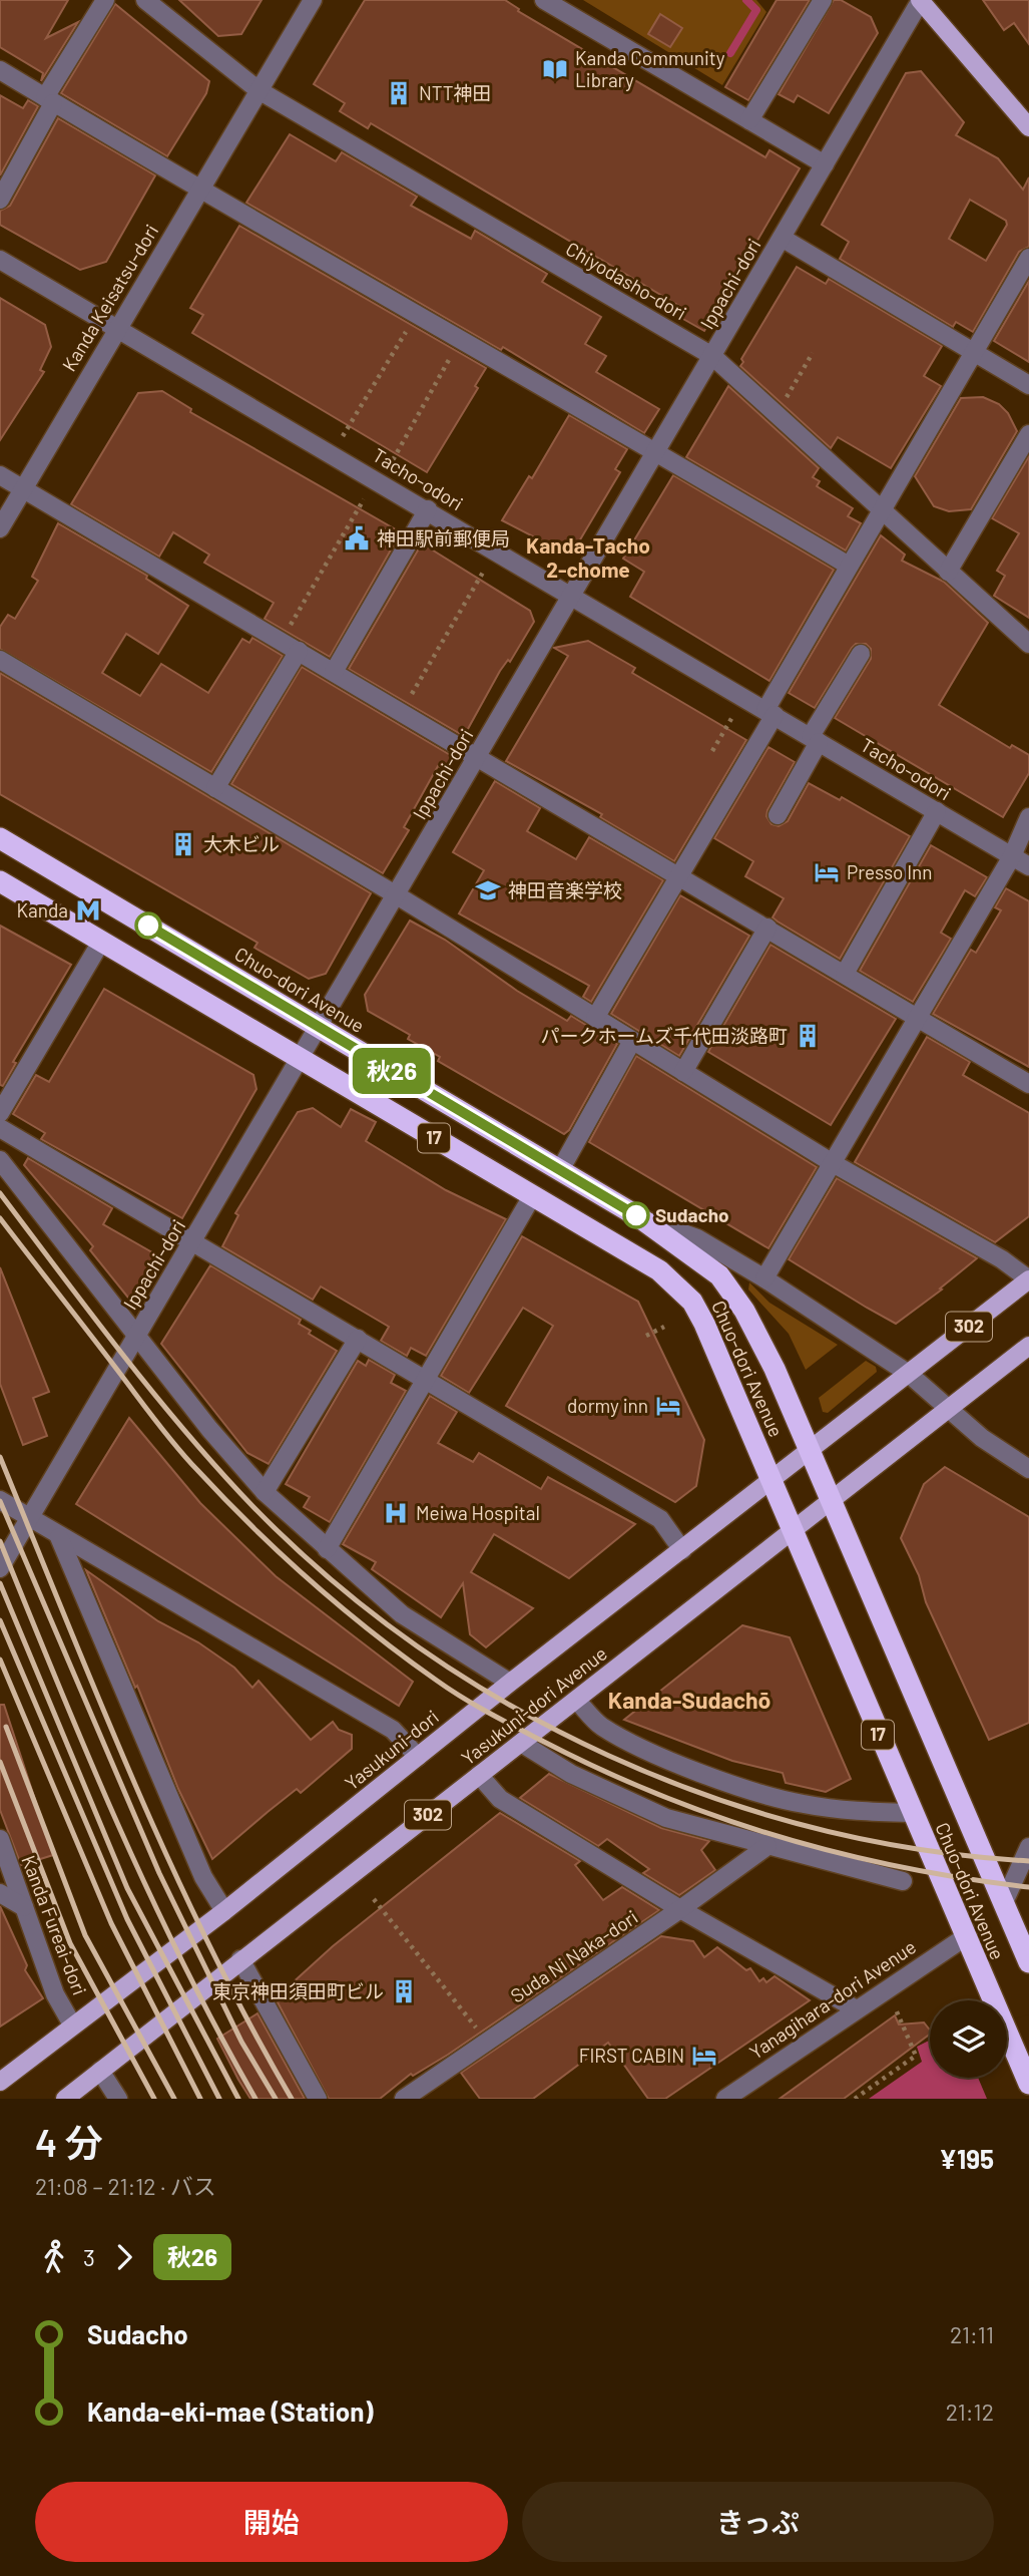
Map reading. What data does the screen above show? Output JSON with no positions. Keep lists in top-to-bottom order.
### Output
{
  "streets": {
    "highway": ["Chuo-dori Avenue", "17"],
    "main road": ["302", "Yasukuni-dori Avenue", "Yasukuni-dori"],
    "street": [
      "Chiyodasho-dori",
      "Ippachi-dori",
      "Kanda Keisatsu-dori",
      "Tacho-odori",
      "Kanda Fureai-dori",
      "Suda Ni Naka-dori",
      "Yanagihara-dori Avenue"
    ]
  },
  "crossings": [
    ["Chiyodasho-dori", "Ippachi-dori"],
    ["Chiyodasho-dori", "Kanda Keisatsu-dori"],
    ["Ippachi-dori", "Tacho-odori"],
    ["Ippachi-dori", "Chuo-dori Avenue"],
    ["Kanda Keisatsu-dori", "Tacho-odori"],
    ["Chuo-dori Avenue", "302"],
    ["Chuo-dori Avenue", "Yasukuni-dori Avenue"],
    ["Chuo-dori Avenue", "Yasukuni-dori"],
    ["Chuo-dori Avenue", "Yanagihara-dori Avenue"],
    ["302", "Yasukuni-dori"],
    ["Yasukuni-dori", "Kanda Fureai-dori"]
  ],
  "districts": ["Kanda-Tacho 2-chome", "Kanda-Sudachō"],
  "places": {
    "library": ["Kanda Community Library"],
    "building": [
      "NTT神田",
      "大木ビル",
      "パークホームズ千代田淡路町",
      "東京神田須田町ビル"
    ],
    "public building": ["神田駅前郵便局"],
    "hotel": ["Presso Inn", "dormy inn", "FIRST CABIN"],
    "school or university": ["神田音楽学校"],
    "metro station": ["Kanda"],
    "other": ["Sudacho"],
    "hospital": ["Meiwa Hospital"]
  },
  "lines": ["bus line 秋26"],
  "page": {
    "on_map": "秋26",
    "heading": ["4 分", "21:08 – 21:12 · バス", "¥195"],
    "legs": ["3", "秋26"],
    "list": [
      {
        "name": "Sudacho",
        "value": "21:11"
      },
      {
        "name": "Kanda-eki-mae (Station)",
        "value": "21:12"
      }
    ],
    "buttons": ["開始", "きっぷ"]
  }
}
